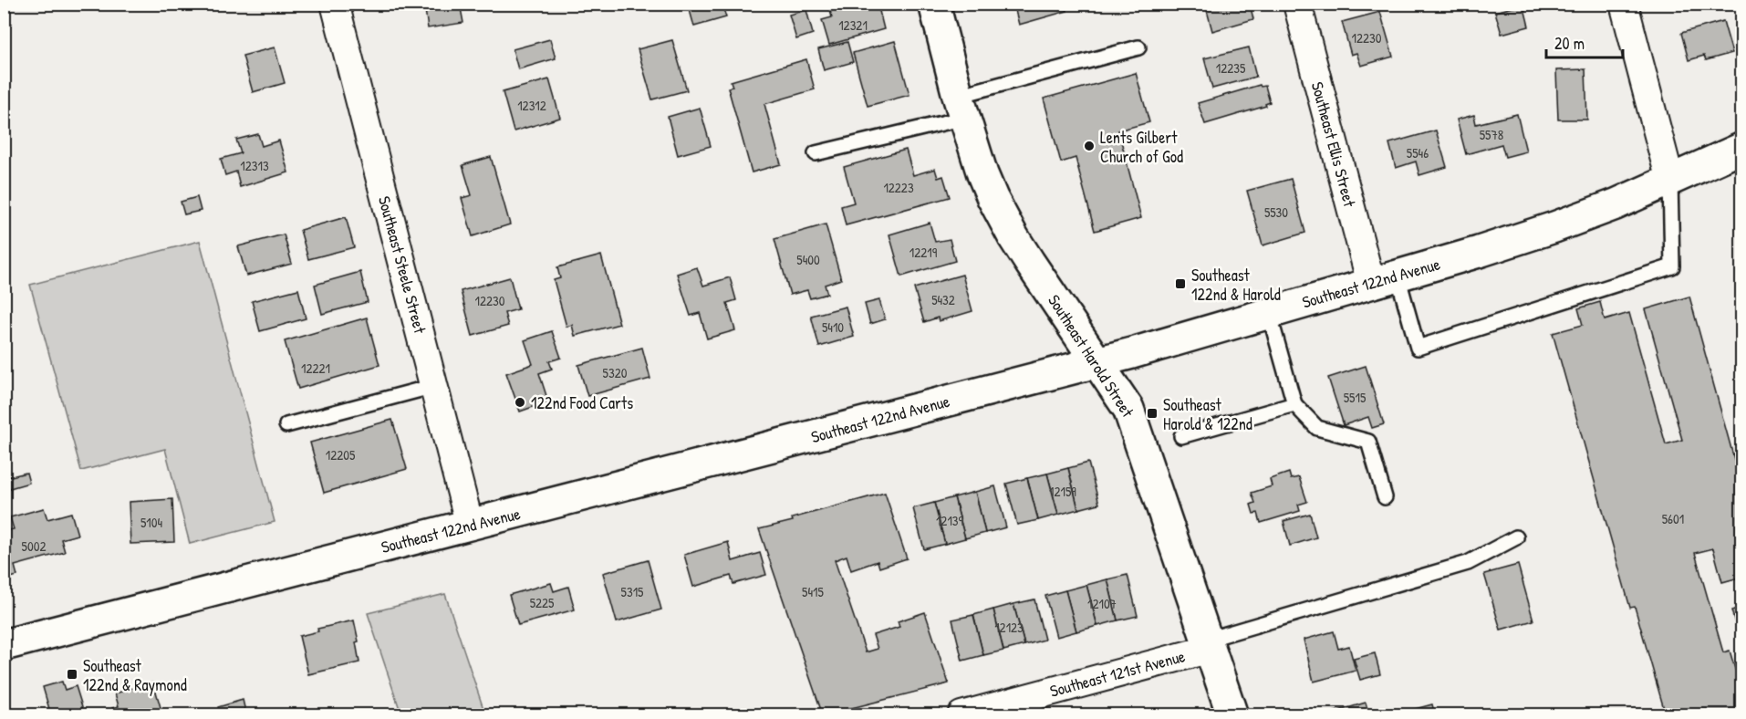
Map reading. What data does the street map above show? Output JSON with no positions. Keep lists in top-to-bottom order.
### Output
{
  "streets": {
    "main road": ["Southeast 122nd Avenue", "Southeast Harold Street"],
    "street": ["Southeast Ellis Street", "Southeast Steele Street", "Southeast 121st Avenue"]
  },
  "crossings": [
    ["Southeast Ellis Street", "Southeast 122nd Avenue"],
    ["Southeast Steele Street", "Southeast 122nd Avenue"],
    ["Southeast 122nd Avenue", "Southeast Harold Street"],
    ["Southeast Harold Street", "Southeast 121st Avenue"]
  ],
  "places": {
    "other": ["Lents Gilbert Church of God", "122nd Food Carts"],
    "transit": ["Southeast 122nd & Harold", "Southeast Harold & 122nd", "Southeast 122nd & Raymond"]
  },
  "house_numbers": [
    "12321",
    "12230",
    "12235",
    "12312",
    "5578",
    "5546",
    "12313",
    "12223",
    "5530",
    "12219",
    "5400",
    "5432",
    "12230",
    "5410",
    "12221",
    "5320",
    "5515",
    "12205",
    "12159",
    "5601",
    "12139",
    "5104",
    "5002",
    "5315",
    "5415",
    "5225",
    "12107",
    "12123"
  ],
  "scale_bar": "20 m"
}
